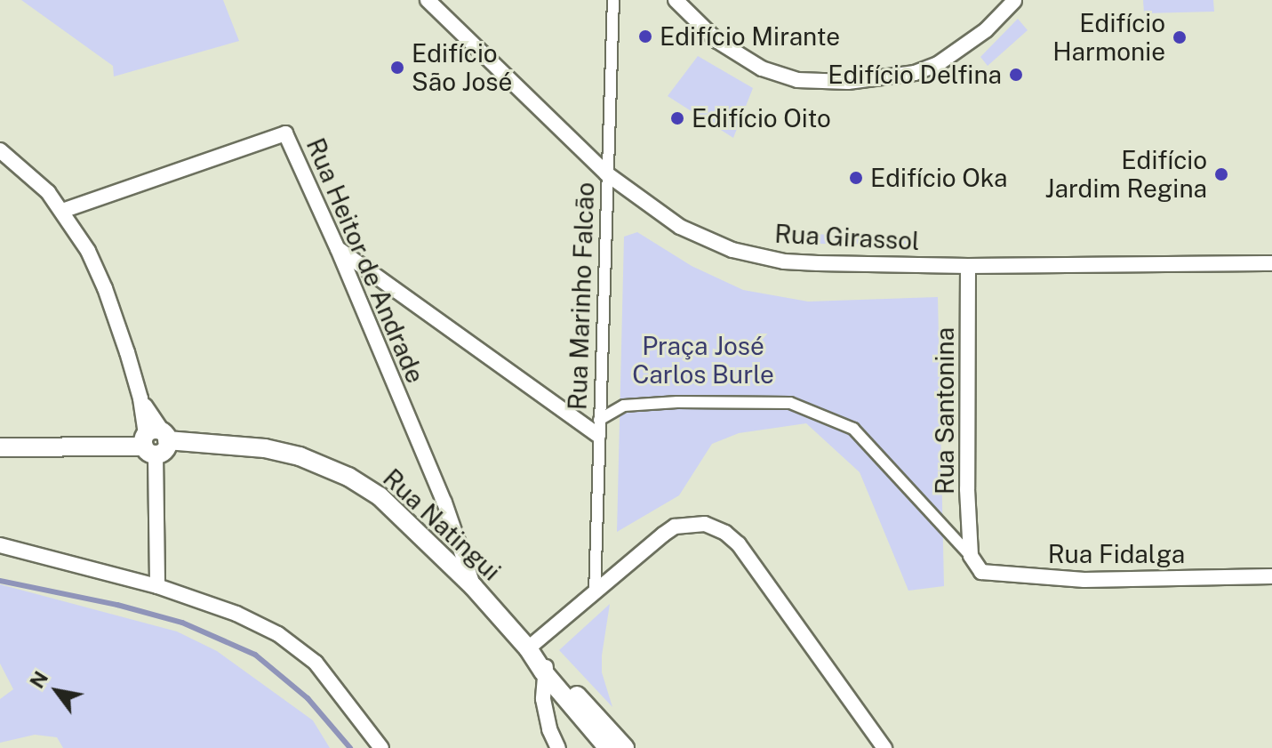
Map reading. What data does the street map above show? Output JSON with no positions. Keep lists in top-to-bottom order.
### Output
{
  "streets": {
    "street": [
      "Rua Girassol",
      "Rua Heitor de Andrade",
      "Rua Marinho Falcão",
      "Rua Santonina",
      "Rua Natingui",
      "Rua Fidalga"
    ]
  },
  "crossings": [
    ["Rua Girassol", "Rua Marinho Falcão"],
    ["Rua Girassol", "Rua Santonina"],
    ["Rua Heitor de Andrade", "Rua Natingui"],
    ["Rua Santonina", "Rua Fidalga"]
  ],
  "parks": ["Praça José Carlos Burle"],
  "places": [
    "Edifício Mirante",
    "Edifício Harmonie",
    "Edifício São José",
    "Edifício Delfina",
    "Edifício Oito",
    "Edifício Jardim Regina",
    "Edifício Oka"
  ],
  "north": "top left"
}
